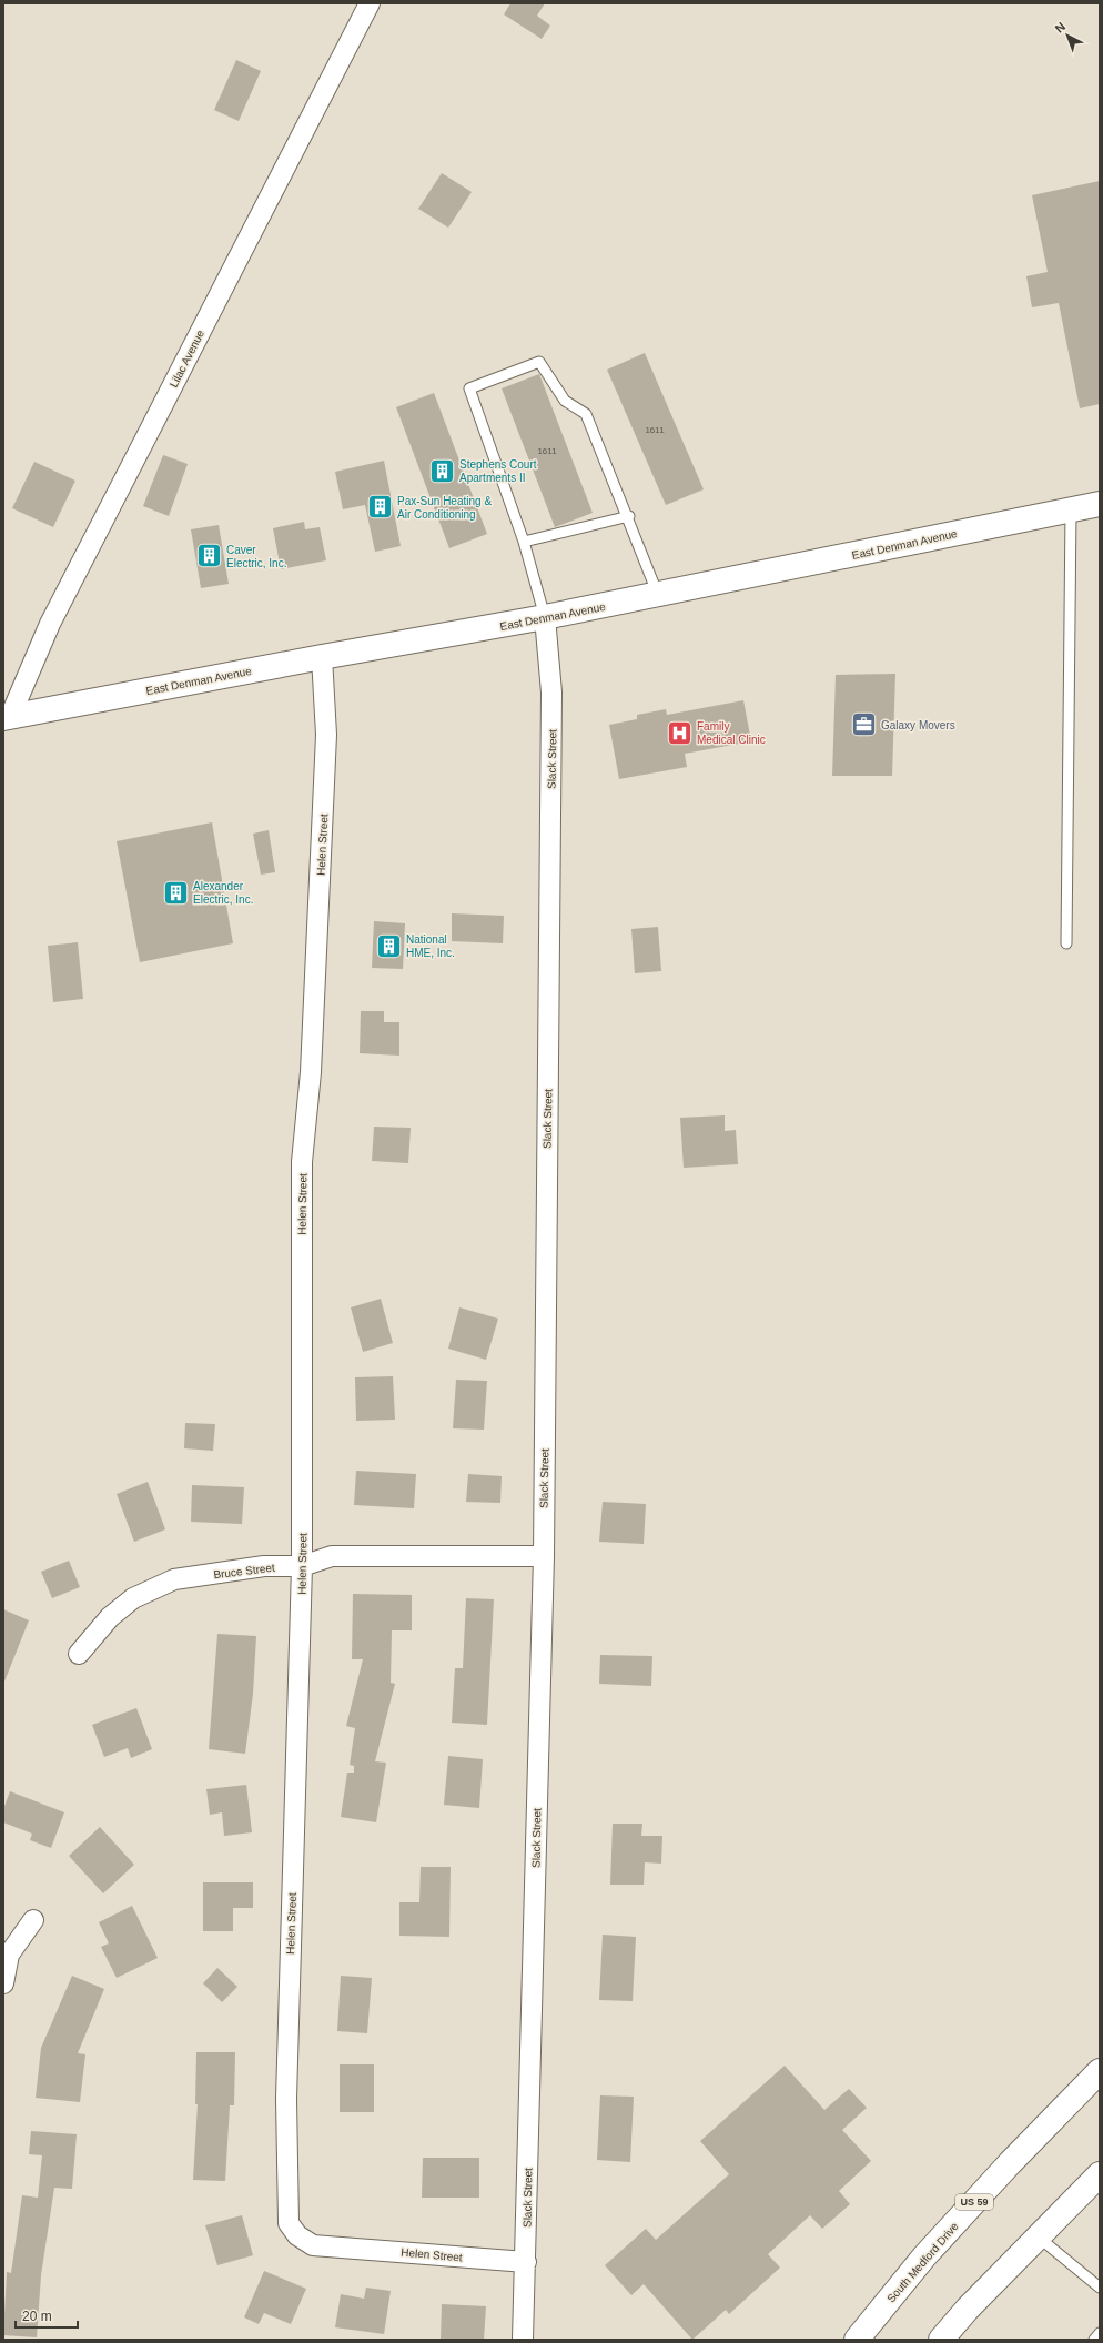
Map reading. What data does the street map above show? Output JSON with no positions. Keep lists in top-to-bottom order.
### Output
{
  "streets": {
    "main road": ["East Denman Avenue", "US 59", "South Medford Drive"],
    "street": [
      "Lilac Avenue",
      "Slack Street",
      "Helen Street",
      "Bruce Street"
    ]
  },
  "crossings": [
    ["Lilac Avenue", "East Denman Avenue"],
    ["East Denman Avenue", "Slack Street"],
    ["East Denman Avenue", "Helen Street"],
    ["Slack Street", "Helen Street"],
    ["Slack Street", "Bruce Street"],
    ["Helen Street", "Bruce Street"]
  ],
  "places": {
    "building": [
      "Stephens Court Apartments II",
      "Pax-Sun Heating & Air Conditioning",
      "Caver Electric, Inc.",
      "Alexander Electric, Inc.",
      "National HME, Inc."
    ],
    "office": ["Galaxy Movers"],
    "hospital": ["Family Medical Clinic"]
  },
  "house_numbers": ["1611", "1611"],
  "scale_bar": "20 m",
  "north": "top left"
}
